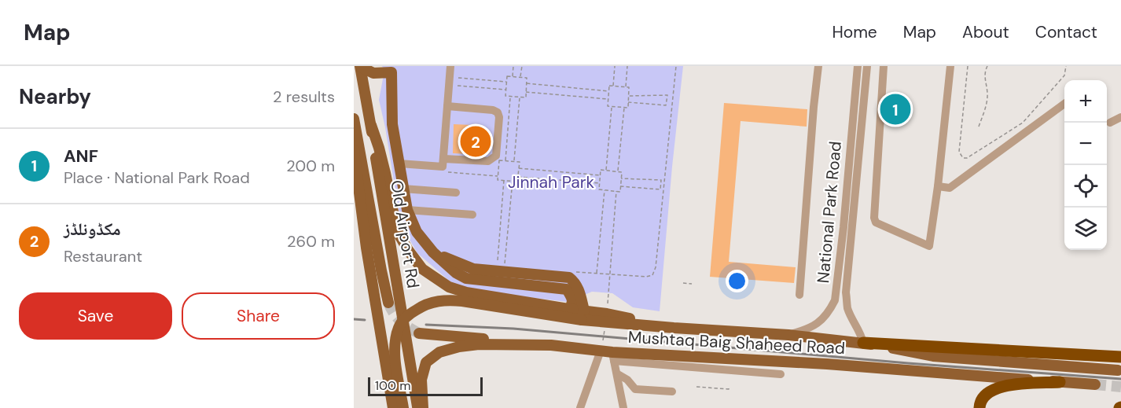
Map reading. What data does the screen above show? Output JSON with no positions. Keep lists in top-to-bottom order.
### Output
{
  "streets": {
    "main road": ["Old Airport Rd", "Mushtaq Baig Shaheed Road"],
    "street": ["National Park Road"]
  },
  "parks": ["Jinnah Park"],
  "scale_bar": "100 m",
  "page": {
    "header": "Map",
    "nav": [
      "Home",
      "Map",
      "About",
      "Contact"
    ],
    "heading": ["Nearby", "2 results"],
    "map_buttons": ["+", "−"],
    "pins": ["1", "2"],
    "list": [
      {
        "mark": "1",
        "name": "ANF",
        "note": "Place · National Park Road",
        "value": "200 m"
      },
      {
        "mark": "2",
        "name": "مکڈونلڈز",
        "note": "Restaurant",
        "value": "260 m"
      }
    ],
    "buttons": ["Save", "Share"],
    "scale": "100 m"
  }
}
